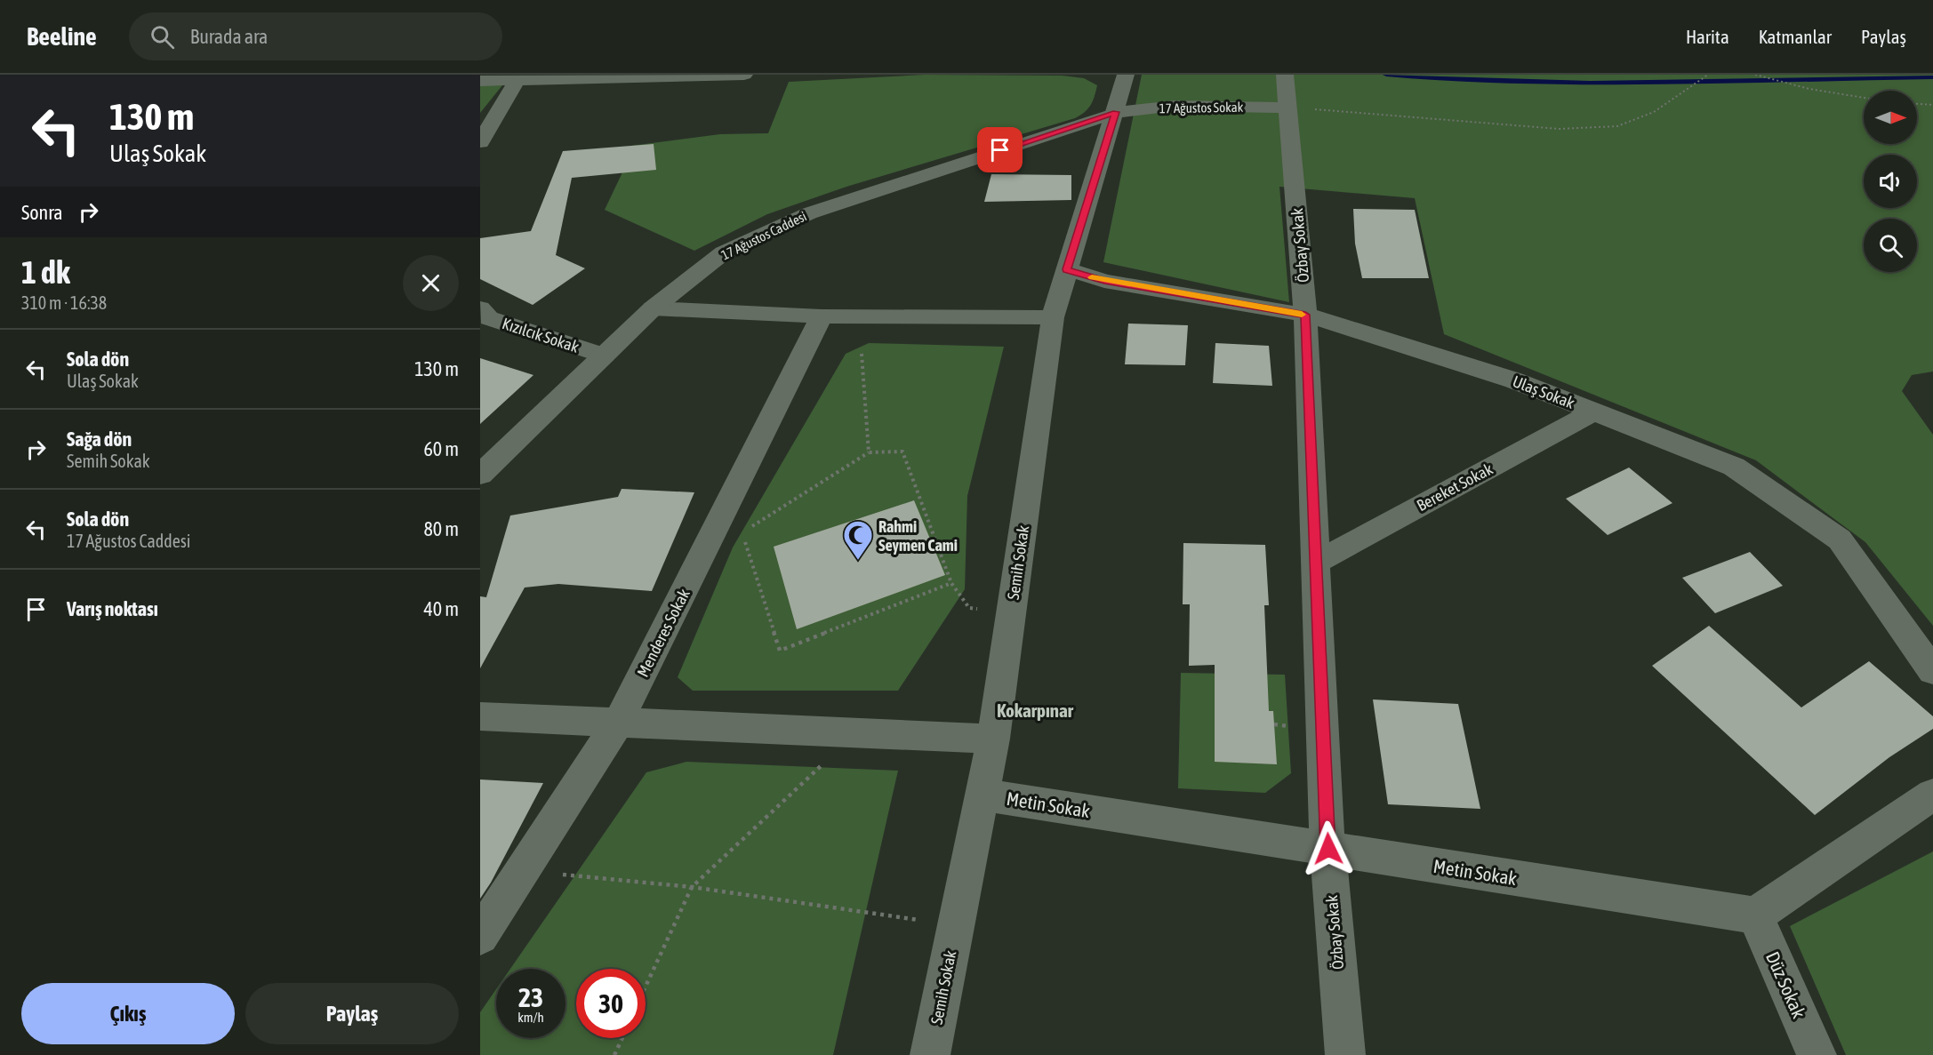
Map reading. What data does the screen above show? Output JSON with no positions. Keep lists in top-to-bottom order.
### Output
{
  "streets": {
    "street": [
      "17 Ağustos Sokak",
      "17 Ağustos Caddesi",
      "Özbay Sokak",
      "Kızılcık Sokak",
      "Ulaş Sokak",
      "Bereket Sokak",
      "Semih Sokak",
      "Menderes Sokak",
      "Metin Sokak",
      "Düz Sokak"
    ]
  },
  "crossings": [
    ["17 Ağustos Sokak", "17 Ağustos Caddesi"],
    ["17 Ağustos Sokak", "Özbay Sokak"],
    ["17 Ağustos Sokak", "Semih Sokak"],
    ["17 Ağustos Caddesi", "Kızılcık Sokak"],
    ["17 Ağustos Caddesi", "Semih Sokak"],
    ["Özbay Sokak", "Ulaş Sokak"],
    ["Özbay Sokak", "Bereket Sokak"],
    ["Özbay Sokak", "Metin Sokak"],
    ["Ulaş Sokak", "Bereket Sokak"],
    ["Ulaş Sokak", "Semih Sokak"],
    ["Semih Sokak", "Metin Sokak"],
    ["Metin Sokak", "Düz Sokak"]
  ],
  "districts": ["Kokarpınar"],
  "places": {
    "mosque": ["Rahmi Seymen Cami"]
  },
  "north": "right",
  "page": {
    "header": "Beeline",
    "search": "Burada ara",
    "nav": ["Harita", "Katmanlar", "Paylaş"],
    "turn": ["130 m", "Ulaş Sokak"],
    "then": "Sonra",
    "heading": ["1 dk", "310 m · 16:38"],
    "list": [
      {
        "name": "Sola dön",
        "note": "Ulaş Sokak",
        "value": "130 m"
      },
      {
        "name": "Sağa dön",
        "note": "Semih Sokak",
        "value": "60 m"
      },
      {
        "name": "Sola dön",
        "note": "17 Ağustos Caddesi",
        "value": "80 m"
      },
      {
        "name": "Varış noktası",
        "value": "40 m"
      }
    ],
    "speed": "23 km/h",
    "limit": "30",
    "buttons": ["Çıkış", "Paylaş"]
  }
}
